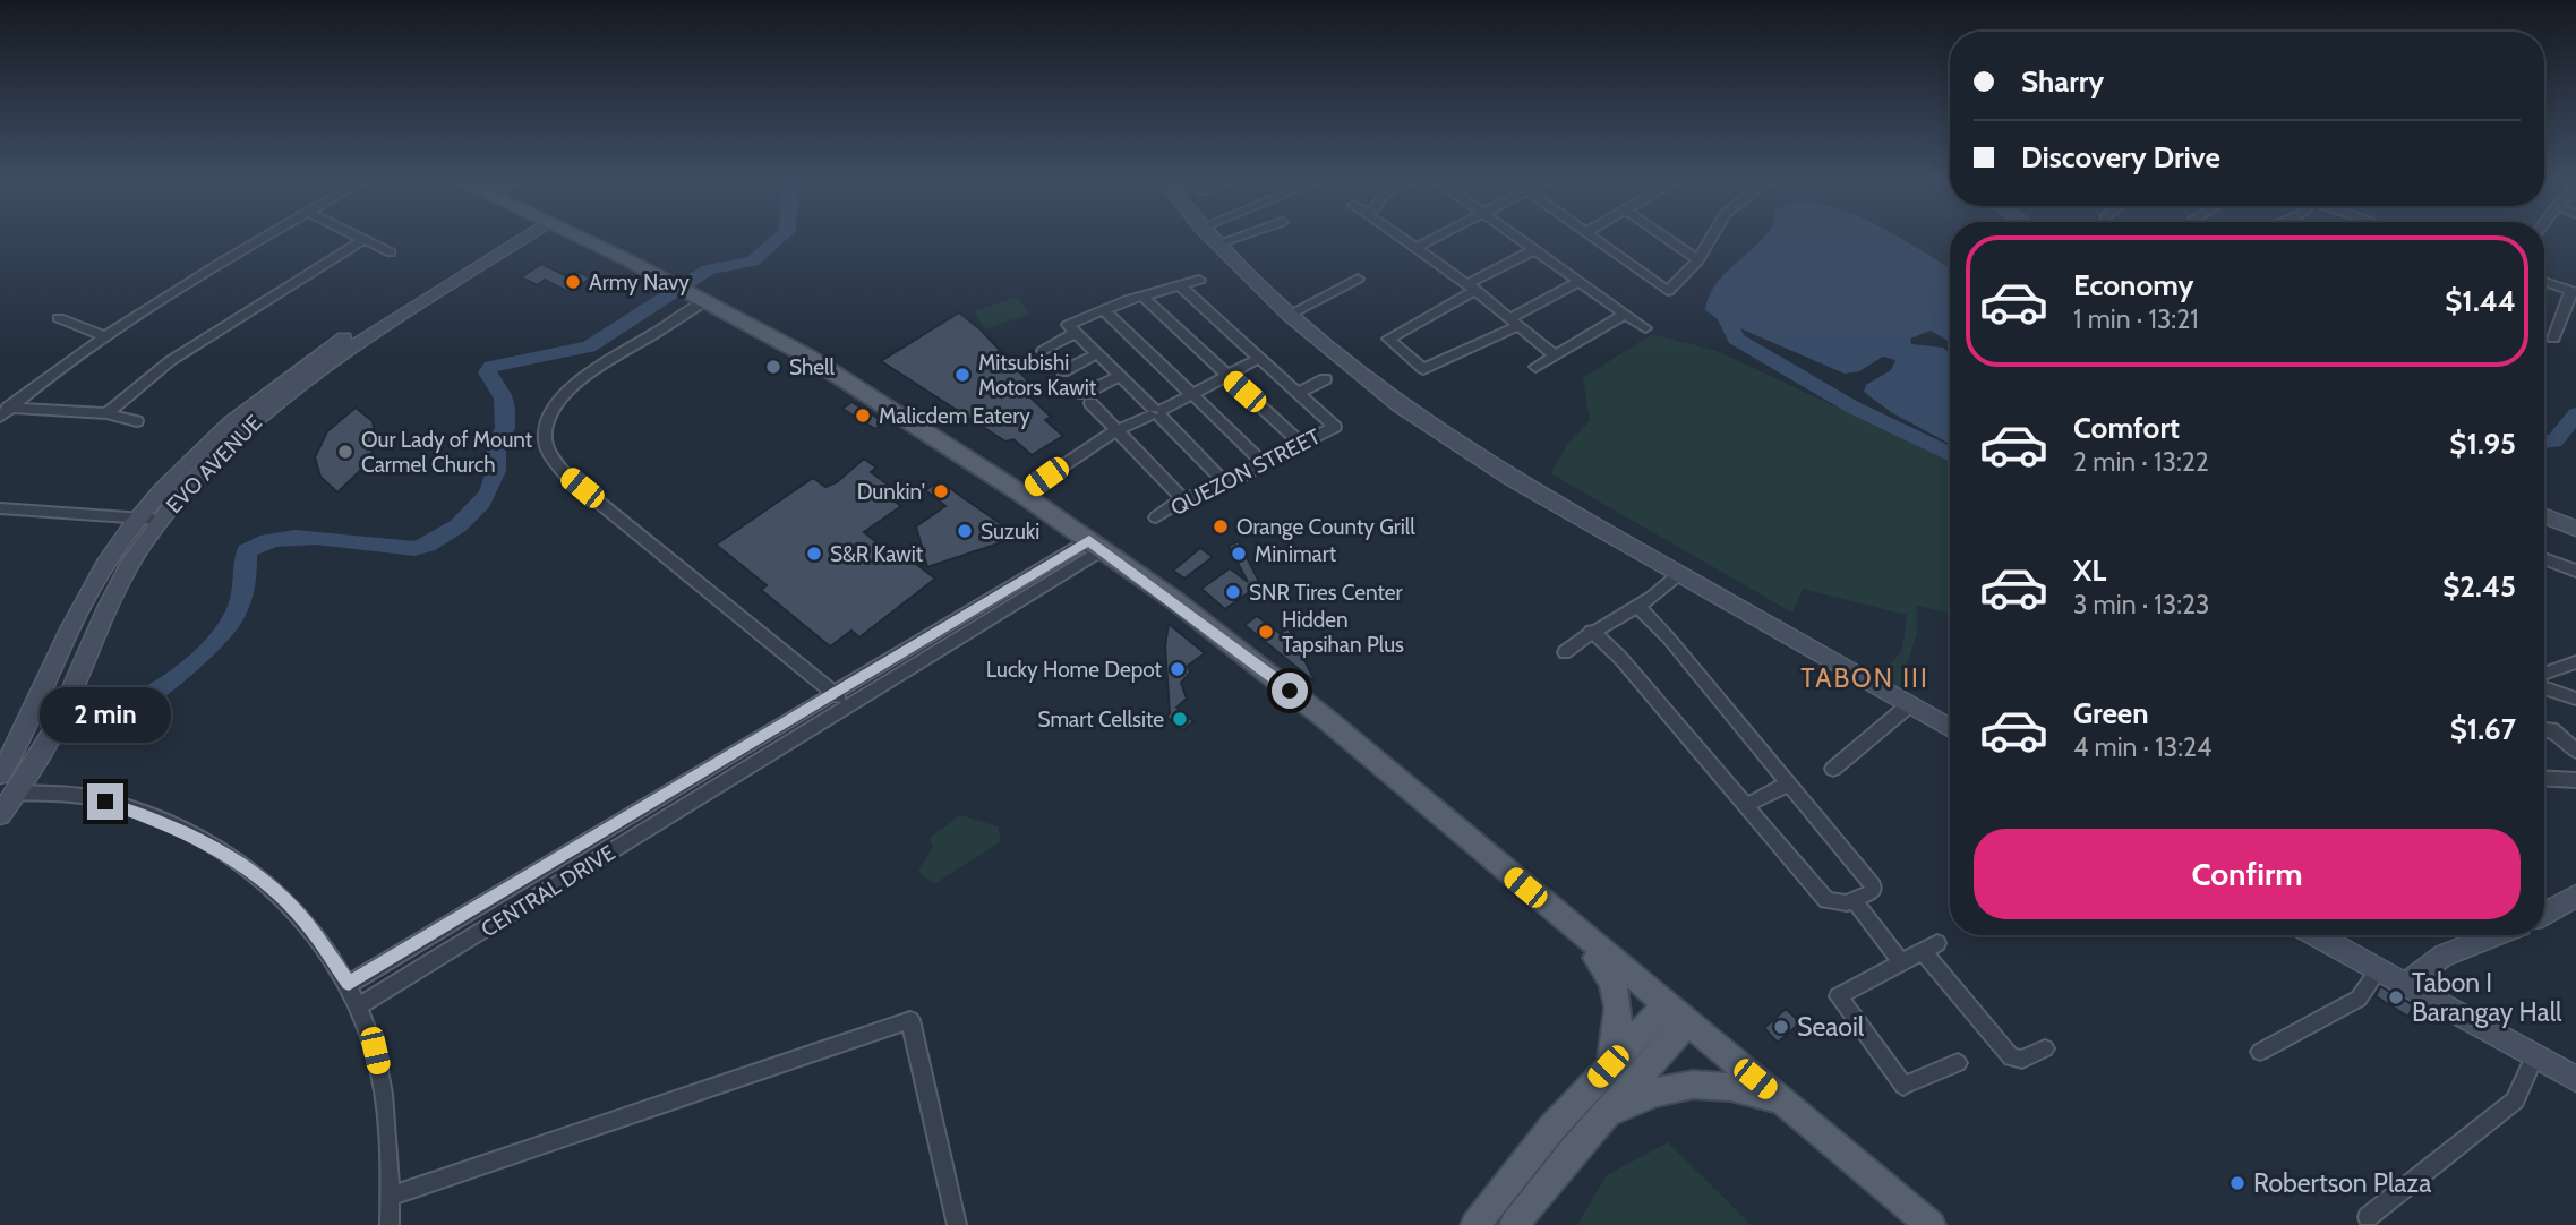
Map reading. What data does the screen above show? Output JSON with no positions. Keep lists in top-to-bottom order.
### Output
{
  "streets": {
    "street": ["EVO AVENUE", "QUEZON STREET", "CENTRAL DRIVE"]
  },
  "districts": ["TABON III"],
  "places": [
    "Army Navy",
    "Shell",
    "Mitsubishi Motors Kawit",
    "Malicdem Eatery",
    "Our Lady of Mount Carmel Church",
    "Dunkin'",
    "Orange County Grill",
    "Suzuki",
    "S&R Kawit",
    "Minimart",
    "SNR Tires Center",
    "Hidden Tapsihan Plus",
    "Lucky Home Depot",
    "Smart Cellsite",
    "Tabon I Barangay Hall",
    "Seaoil",
    "Robertson Plaza"
  ],
  "page": {
    "banner": ["Sharry", "Discovery Drive"],
    "list": [
      {
        "name": "Economy",
        "note": "1 min · 13:21",
        "value": "$1.44"
      },
      {
        "name": "Comfort",
        "note": "2 min · 13:22",
        "value": "$1.95"
      },
      {
        "name": "XL",
        "note": "3 min · 13:23",
        "value": "$2.45"
      },
      {
        "name": "Green",
        "note": "4 min · 13:24",
        "value": "$1.67"
      }
    ],
    "bubble": "2 min",
    "buttons": "Confirm"
  }
}
